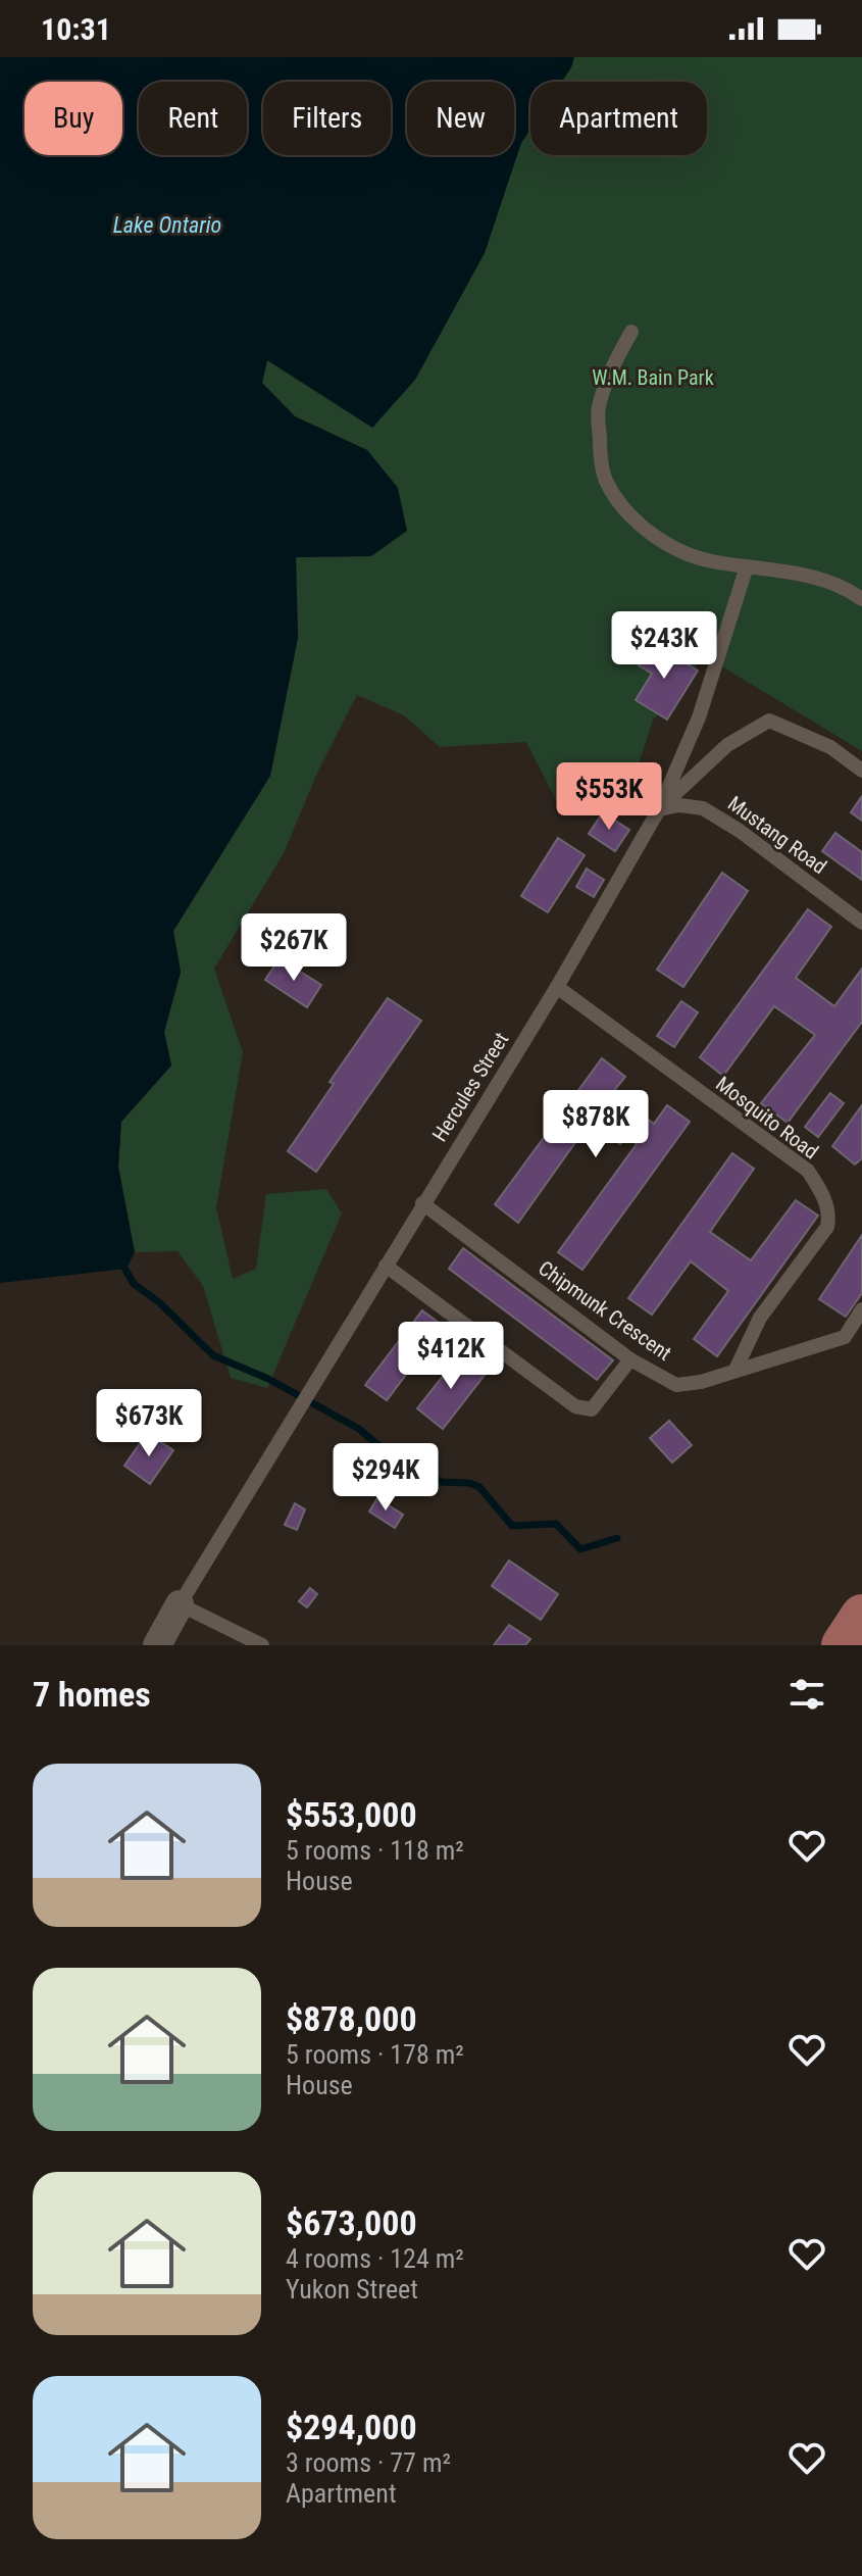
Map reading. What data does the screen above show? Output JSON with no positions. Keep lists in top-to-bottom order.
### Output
{
  "streets": {
    "lane": [
      "Mustang Road",
      "Hercules Street",
      "Mosquito Road",
      "Chipmunk Crescent"
    ]
  },
  "crossings": [
    ["Mustang Road", "Hercules Street"],
    ["Hercules Street", "Mosquito Road"],
    ["Hercules Street", "Chipmunk Crescent"],
    ["Mosquito Road", "Chipmunk Crescent"]
  ],
  "water": ["Lake Ontario"],
  "parks": ["W.M. Bain Park"],
  "page": {
    "status": "10:31",
    "chip": [
      "Buy",
      "Rent",
      "Filters",
      "New",
      "Apartment"
    ],
    "price": [
      "$243K",
      "$553K",
      "$267K",
      "$878K",
      "$412K",
      "$673K",
      "$294K"
    ],
    "heading": "7 homes",
    "list": [
      {
        "name": "$553,000",
        "note": "5 rooms · 118 m² · House"
      },
      {
        "name": "$878,000",
        "note": "5 rooms · 178 m² · House"
      },
      {
        "name": "$673,000",
        "note": "4 rooms · 124 m² · Yukon Street"
      },
      {
        "name": "$294,000",
        "note": "3 rooms · 77 m² · Apartment"
      }
    ]
  }
}
